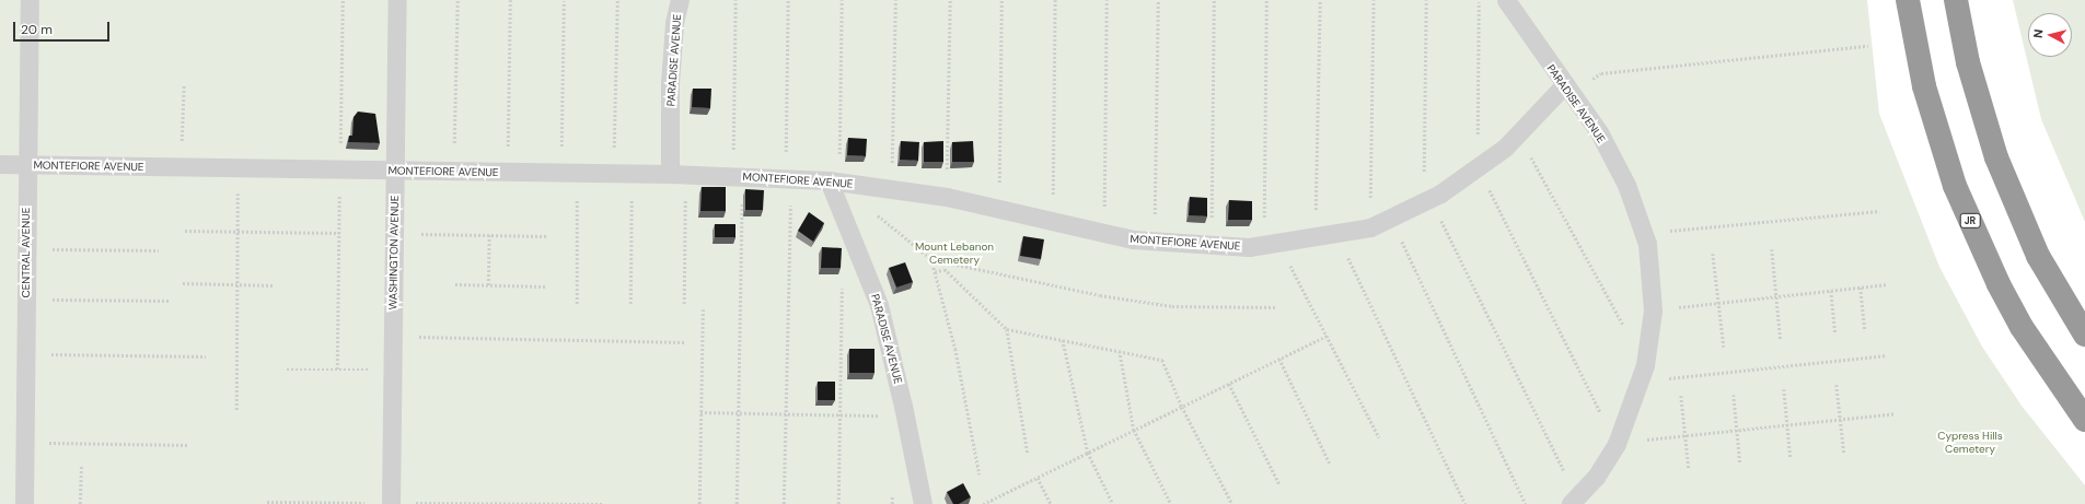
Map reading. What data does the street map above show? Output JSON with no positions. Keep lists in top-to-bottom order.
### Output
{
  "streets": {
    "highway": ["JR"],
    "lane": [
      "PARADISE AVENUE",
      "MONTEFIORE AVENUE",
      "CENTRAL AVENUE",
      "WASHINGTON AVENUE"
    ]
  },
  "crossings": [
    ["PARADISE AVENUE", "MONTEFIORE AVENUE"],
    ["MONTEFIORE AVENUE", "CENTRAL AVENUE"],
    ["MONTEFIORE AVENUE", "WASHINGTON AVENUE"]
  ],
  "parks": ["Mount Lebanon Cemetery", "Cypress Hills Cemetery"],
  "scale_bar": "20 m",
  "north": "left"
}
